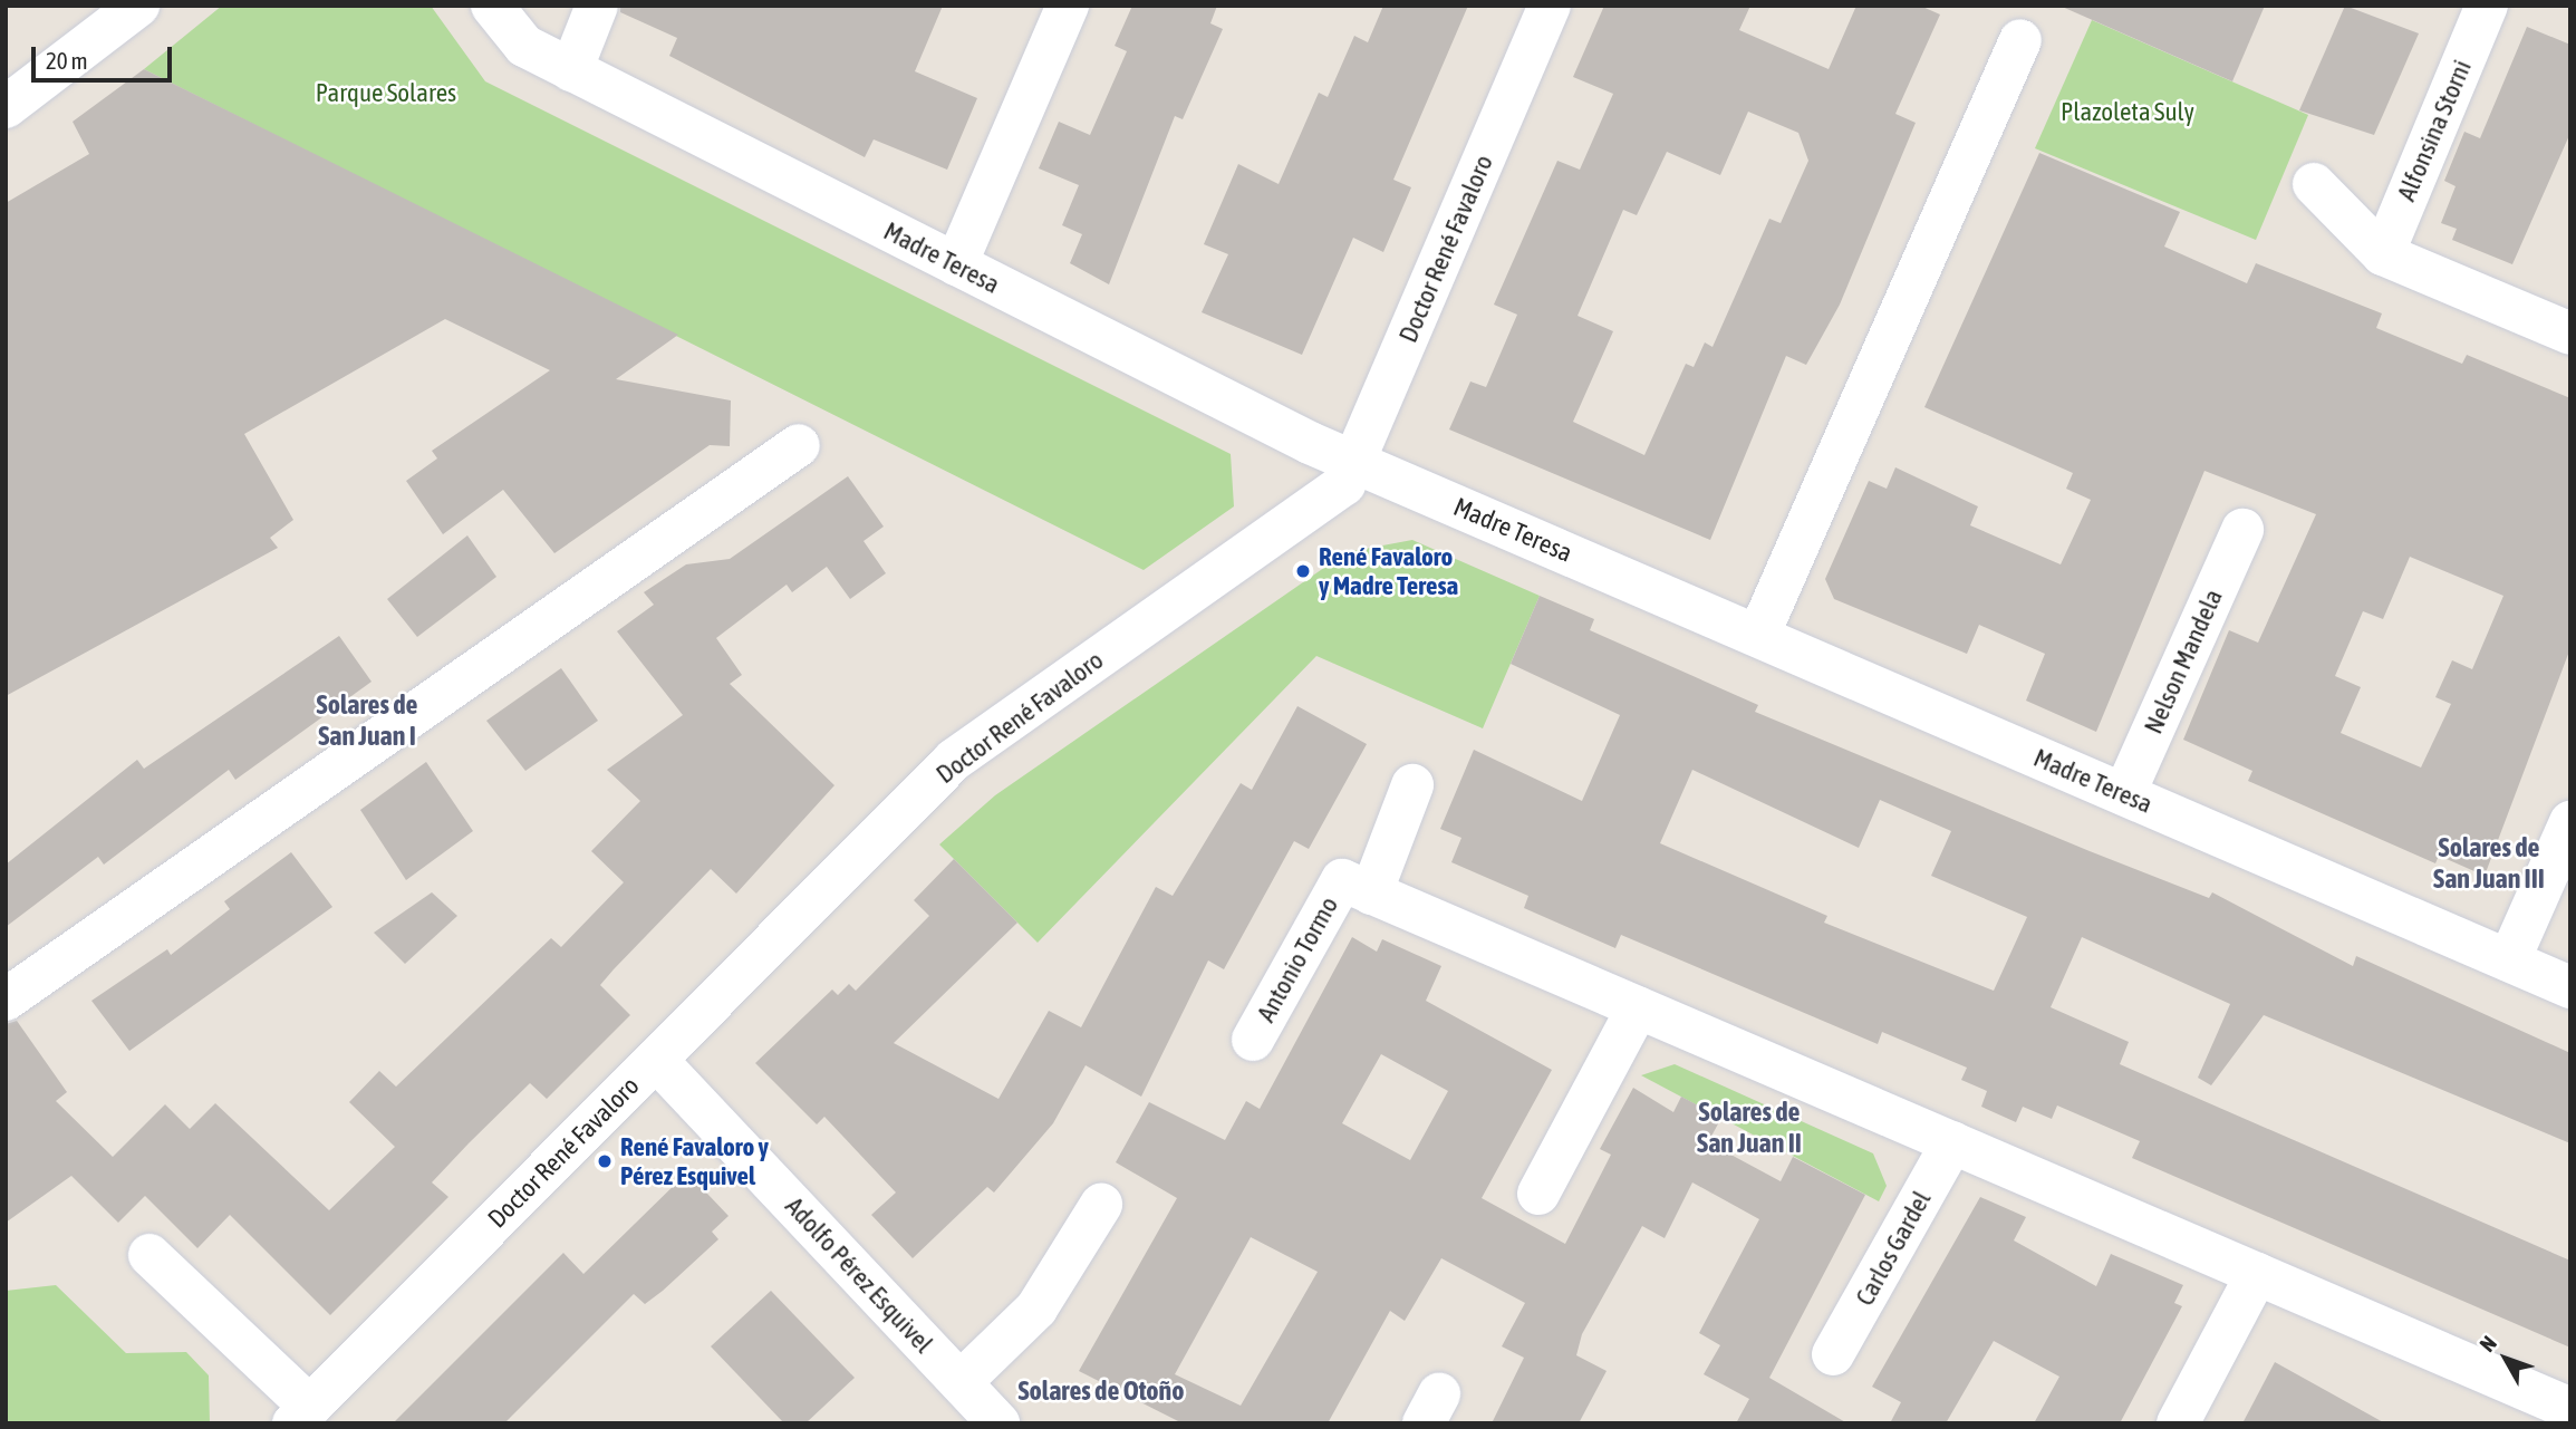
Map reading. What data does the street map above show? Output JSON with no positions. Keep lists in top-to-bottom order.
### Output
{
  "streets": {
    "street": [
      "Alfonsina Storni",
      "Doctor René Favaloro",
      "Madre Teresa",
      "Nelson Mandela",
      "Antonio Tormo",
      "Carlos Gardel",
      "Adolfo Pérez Esquivel"
    ]
  },
  "crossings": [
    ["Doctor René Favaloro", "Madre Teresa"],
    ["Doctor René Favaloro", "Adolfo Pérez Esquivel"],
    ["Madre Teresa", "Nelson Mandela"]
  ],
  "districts": [
    "Solares de San Juan I",
    "Solares de San Juan III",
    "Solares de San Juan II",
    "Solares de Otoño"
  ],
  "parks": ["Parque Solares", "Plazoleta Suly"],
  "places": ["René Favaloro y Madre Teresa", "René Favaloro y Pérez Esquivel"],
  "scale_bar": "20 m",
  "north": "top left"
}
